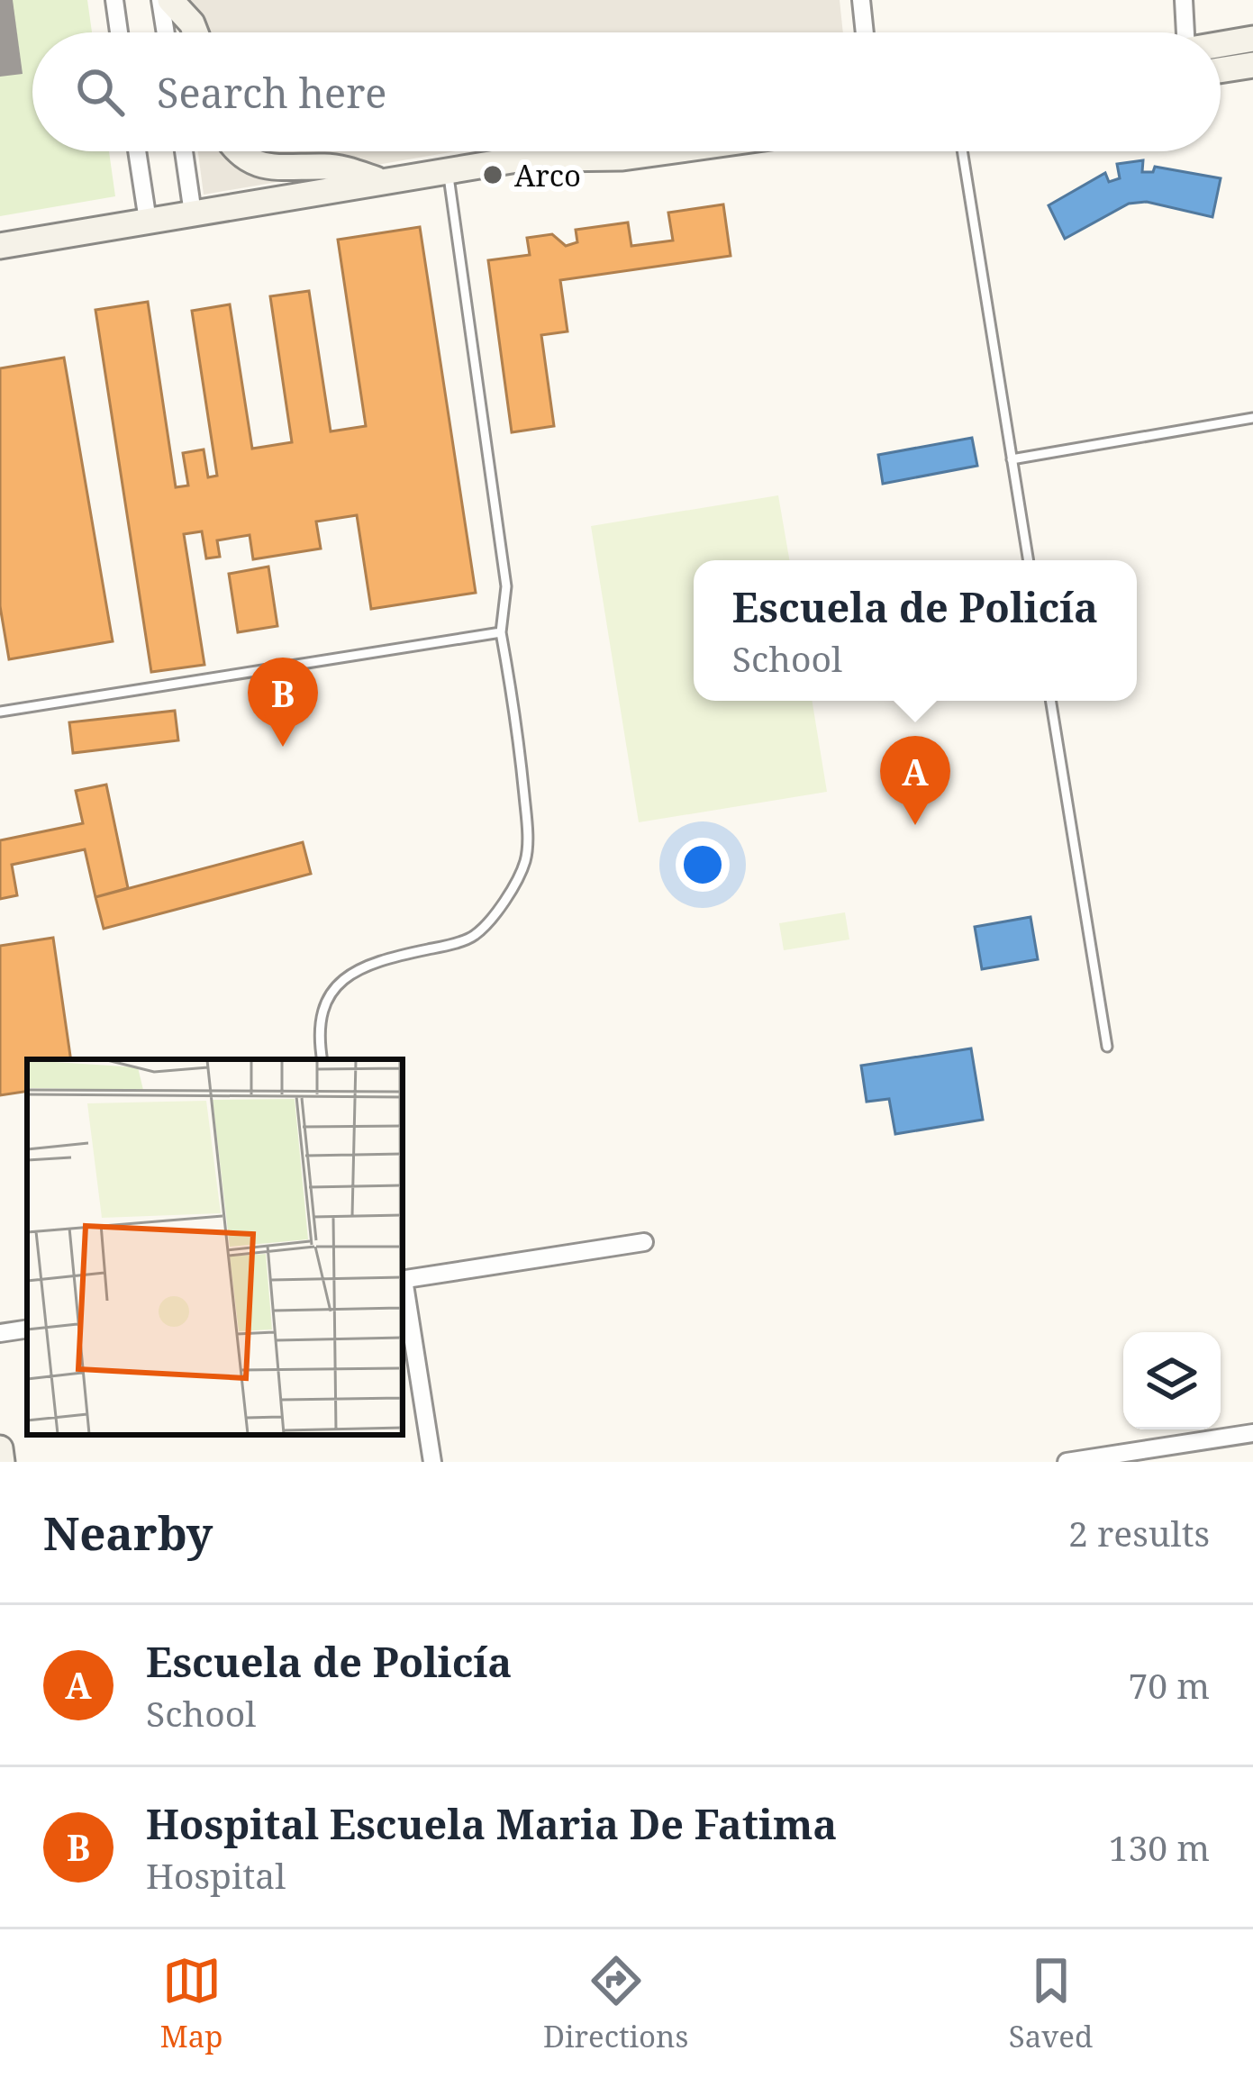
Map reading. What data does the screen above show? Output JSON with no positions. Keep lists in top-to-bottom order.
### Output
{
  "places": ["Arco"],
  "page": {
    "search": "Search here",
    "popup": ["Escuela de Policía", "School"],
    "pins": ["B", "A"],
    "heading": ["Nearby", "2 results"],
    "list": [
      {
        "mark": "A",
        "name": "Escuela de Policía",
        "note": "School",
        "value": "70 m"
      },
      {
        "mark": "B",
        "name": "Hospital Escuela Maria De Fatima",
        "note": "Hospital",
        "value": "130 m"
      }
    ],
    "nav": ["Map", "Directions", "Saved"]
  }
}
